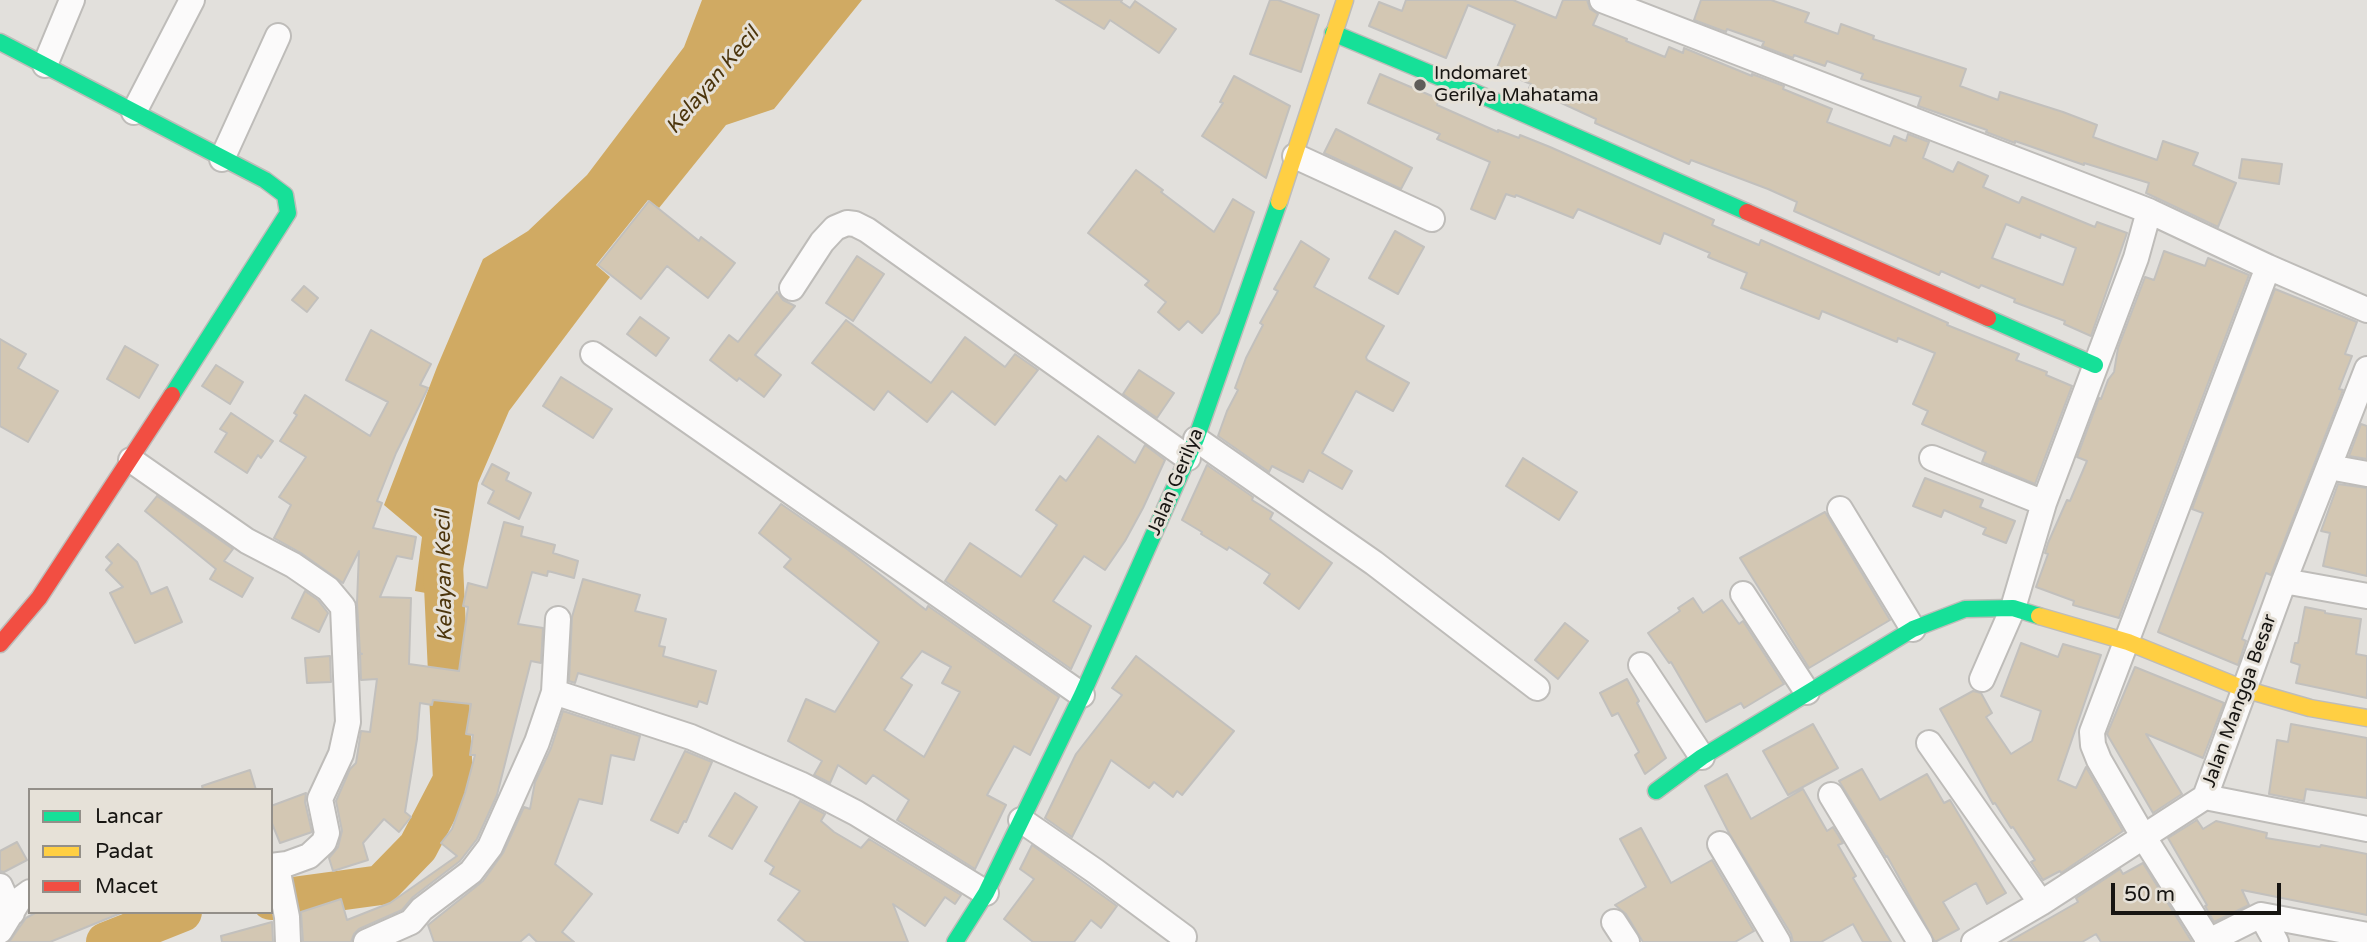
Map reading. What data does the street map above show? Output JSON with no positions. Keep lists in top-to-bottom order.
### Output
{
  "streets": {
    "street": ["Jalan Gerilya", "Jalan Mangga Besar"]
  },
  "water": ["Kelayan Kecil"],
  "places": ["Indomaret Gerilya Mahatama"],
  "legend": ["Lancar", "Padat", "Macet"],
  "scale_bar": "50 m"
}
